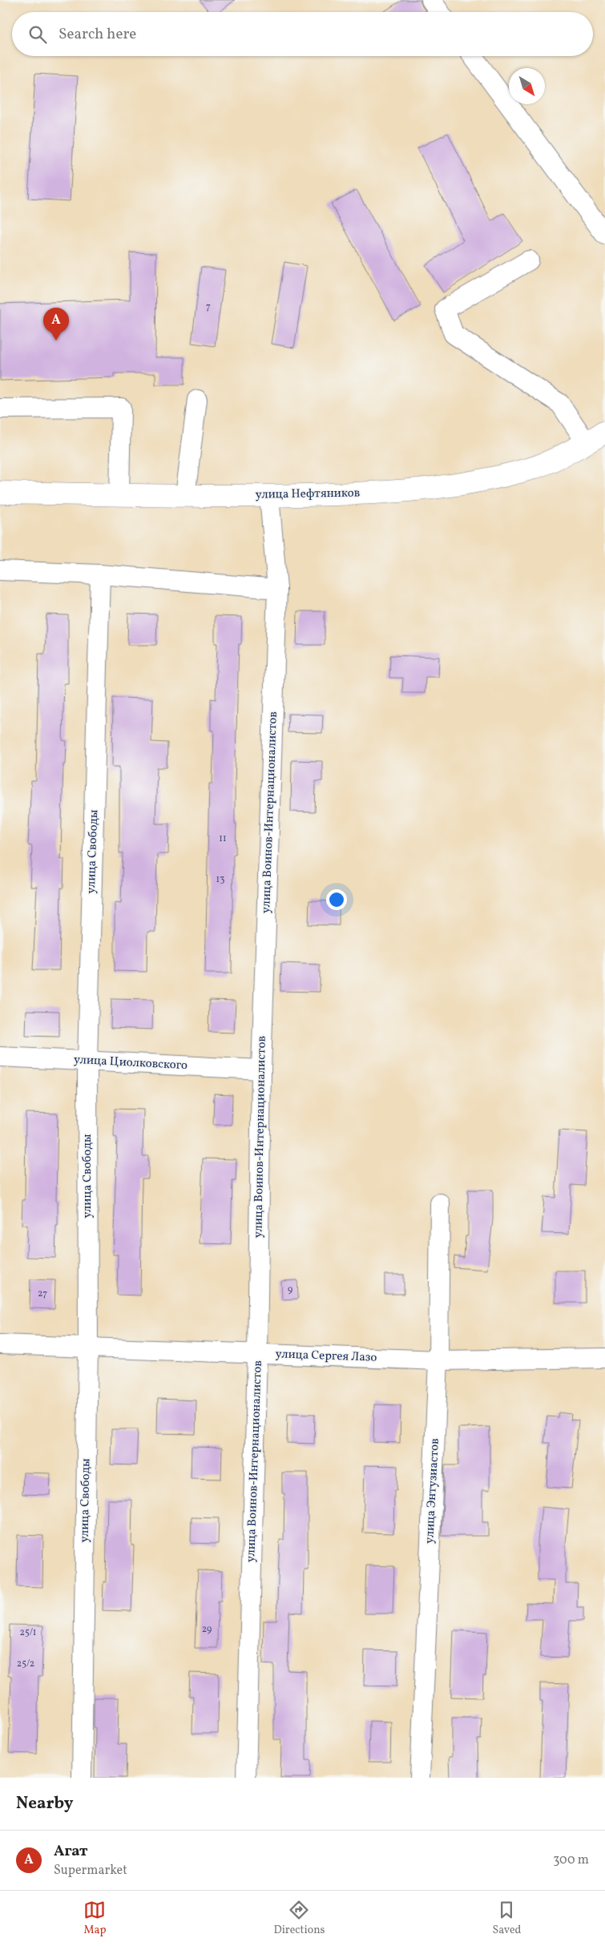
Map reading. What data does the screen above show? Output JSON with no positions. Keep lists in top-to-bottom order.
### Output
{
  "streets": {
    "main road": ["улица Нефтяников"],
    "street": [
      "улица Воинов-Интернационалистов",
      "улица Свободы",
      "улица Циолковского",
      "улица Сергея Лазо",
      "улица Энтузиастов"
    ]
  },
  "crossings": [
    ["улица Нефтяников", "улица Воинов-Интернационалистов"],
    ["улица Воинов-Интернационалистов", "улица Циолковского"],
    ["улица Воинов-Интернационалистов", "улица Сергея Лазо"],
    ["улица Свободы", "улица Циолковского"],
    ["улица Свободы", "улица Сергея Лазо"],
    ["улица Сергея Лазо", "улица Энтузиастов"]
  ],
  "house_numbers": [
    "7",
    "11",
    "13",
    "9",
    "27",
    "29",
    "25/1",
    "25/2"
  ],
  "north": "bottom right",
  "page": {
    "search": "Search here",
    "pins": "A",
    "heading": "Nearby",
    "list": [
      {
        "mark": "A",
        "name": "Агат",
        "note": "Supermarket",
        "value": "300 m"
      }
    ],
    "nav": ["Map", "Directions", "Saved"]
  }
}
